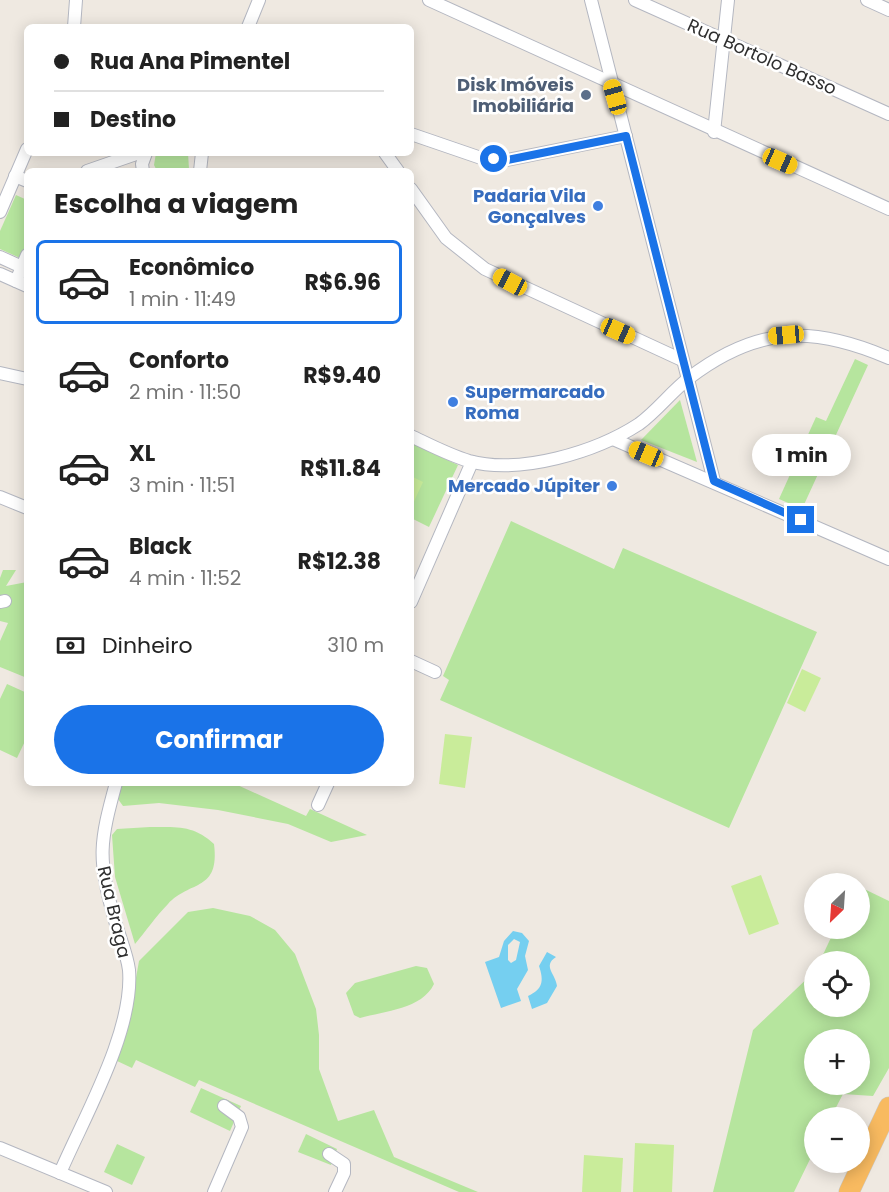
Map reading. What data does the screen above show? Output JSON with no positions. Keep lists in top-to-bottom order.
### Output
{
  "streets": {
    "street": ["Rua Bortolo Basso", "Rua Braga"]
  },
  "places": [
    "Disk Imóveis Imobiliária",
    "Padaria Vila Gonçalves",
    "Supermarcado Roma",
    "Mercado Júpiter"
  ],
  "north": "bottom left",
  "page": {
    "banner": ["Rua Ana Pimentel", "Destino"],
    "heading": "Escolha a viagem",
    "list": [
      {
        "name": "Econômico",
        "note": "1 min · 11:49",
        "value": "R$6.96"
      },
      {
        "name": "Conforto",
        "note": "2 min · 11:50",
        "value": "R$9.40"
      },
      {
        "name": "XL",
        "note": "3 min · 11:51",
        "value": "R$11.84"
      },
      {
        "name": "Black",
        "note": "4 min · 11:52",
        "value": "R$12.38"
      }
    ],
    "bubble": "1 min",
    "pay": ["Dinheiro", "310 m"],
    "buttons": "Confirmar",
    "map_buttons": ["+", "−"]
  }
}
